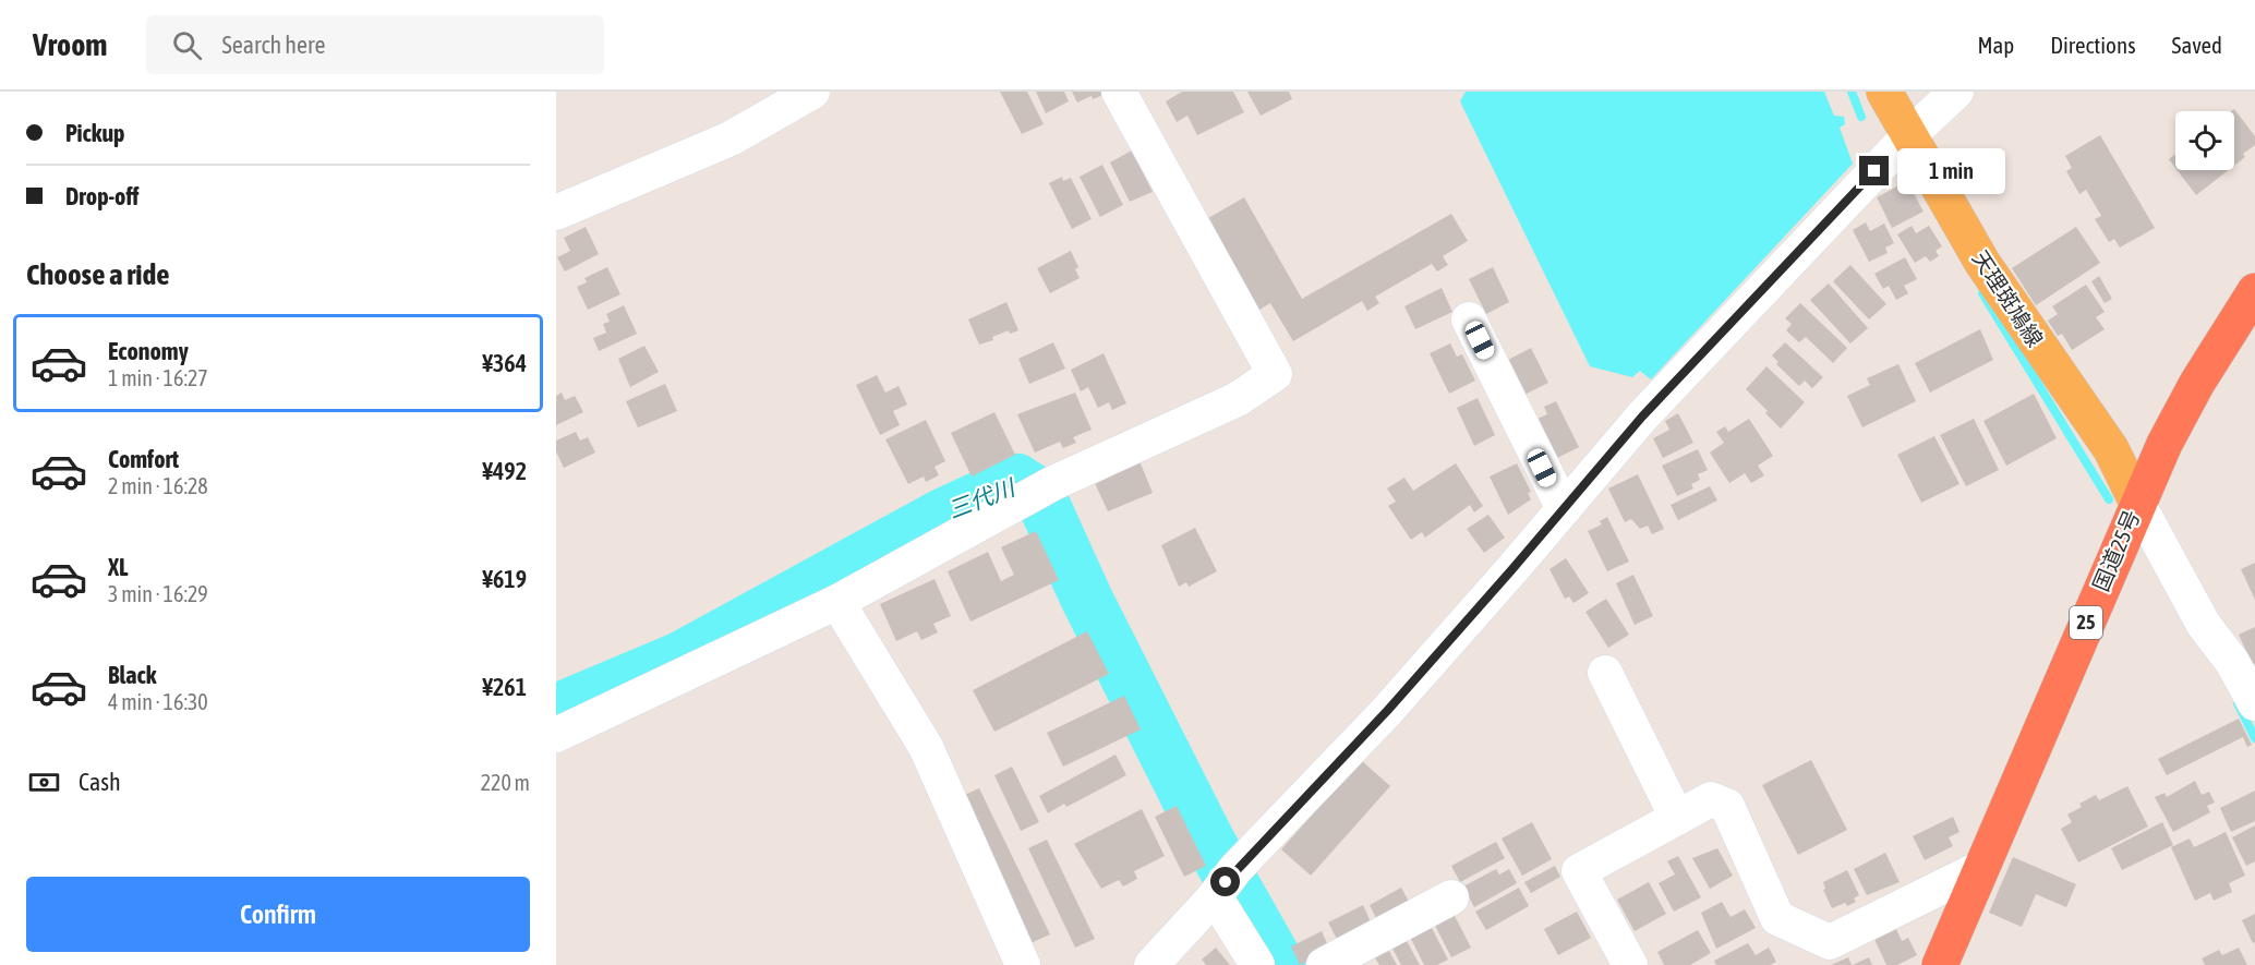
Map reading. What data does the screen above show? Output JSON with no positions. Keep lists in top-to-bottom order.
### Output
{
  "streets": {
    "highway": ["国道25号", "25"],
    "main road": ["天理斑鳩線"]
  },
  "crossings": [
    ["天理斑鳩線", "国道25号"]
  ],
  "water": ["三代川"],
  "page": {
    "header": "Vroom",
    "search": "Search here",
    "nav": ["Map", "Directions", "Saved"],
    "banner": ["Pickup", "Drop-off"],
    "bubble": "1 min",
    "heading": "Choose a ride",
    "list": [
      {
        "name": "Economy",
        "note": "1 min · 16:27",
        "value": "¥364"
      },
      {
        "name": "Comfort",
        "note": "2 min · 16:28",
        "value": "¥492"
      },
      {
        "name": "XL",
        "note": "3 min · 16:29",
        "value": "¥619"
      },
      {
        "name": "Black",
        "note": "4 min · 16:30",
        "value": "¥261"
      }
    ],
    "pay": ["Cash", "220 m"],
    "buttons": "Confirm"
  }
}
